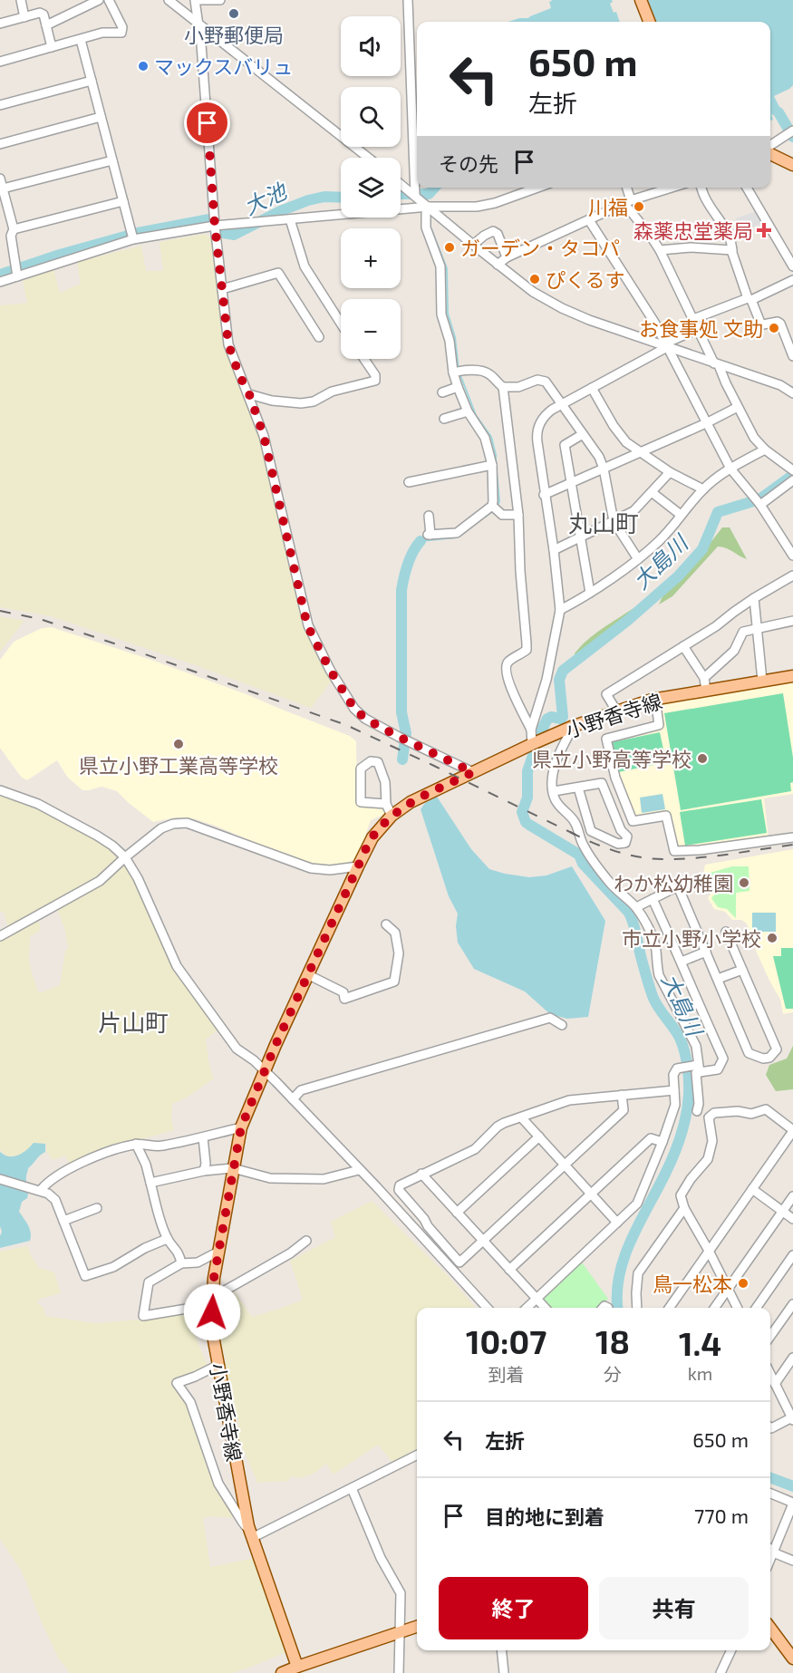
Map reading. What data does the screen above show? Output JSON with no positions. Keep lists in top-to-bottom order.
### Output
{
  "streets": {
    "main road": ["小野香寺線"]
  },
  "districts": ["丸山町", "片山町"],
  "water": ["大池", "大島川"],
  "places": {
    "other": [
      "小野郵便局",
      "マックスバリュ",
      "川福",
      "ガーデン・タコパ",
      "ぴくるす",
      "お食事処 文助",
      "県立小野工業高等学校",
      "県立小野高等学校",
      "わか松幼稚園",
      "市立小野小学校",
      "鳥一松本"
    ],
    "health": ["森薬忠堂薬局"]
  },
  "page": {
    "map_buttons": ["+", "−"],
    "turn": ["650 m", "左折"],
    "then": "その先",
    "eta": [
      "10:07",
      "到着",
      "18",
      "分",
      "1.4",
      "km"
    ],
    "list": [
      {
        "name": "左折",
        "value": "650 m"
      },
      {
        "name": "目的地に到着",
        "value": "770 m"
      }
    ],
    "buttons": ["終了", "共有"]
  }
}
